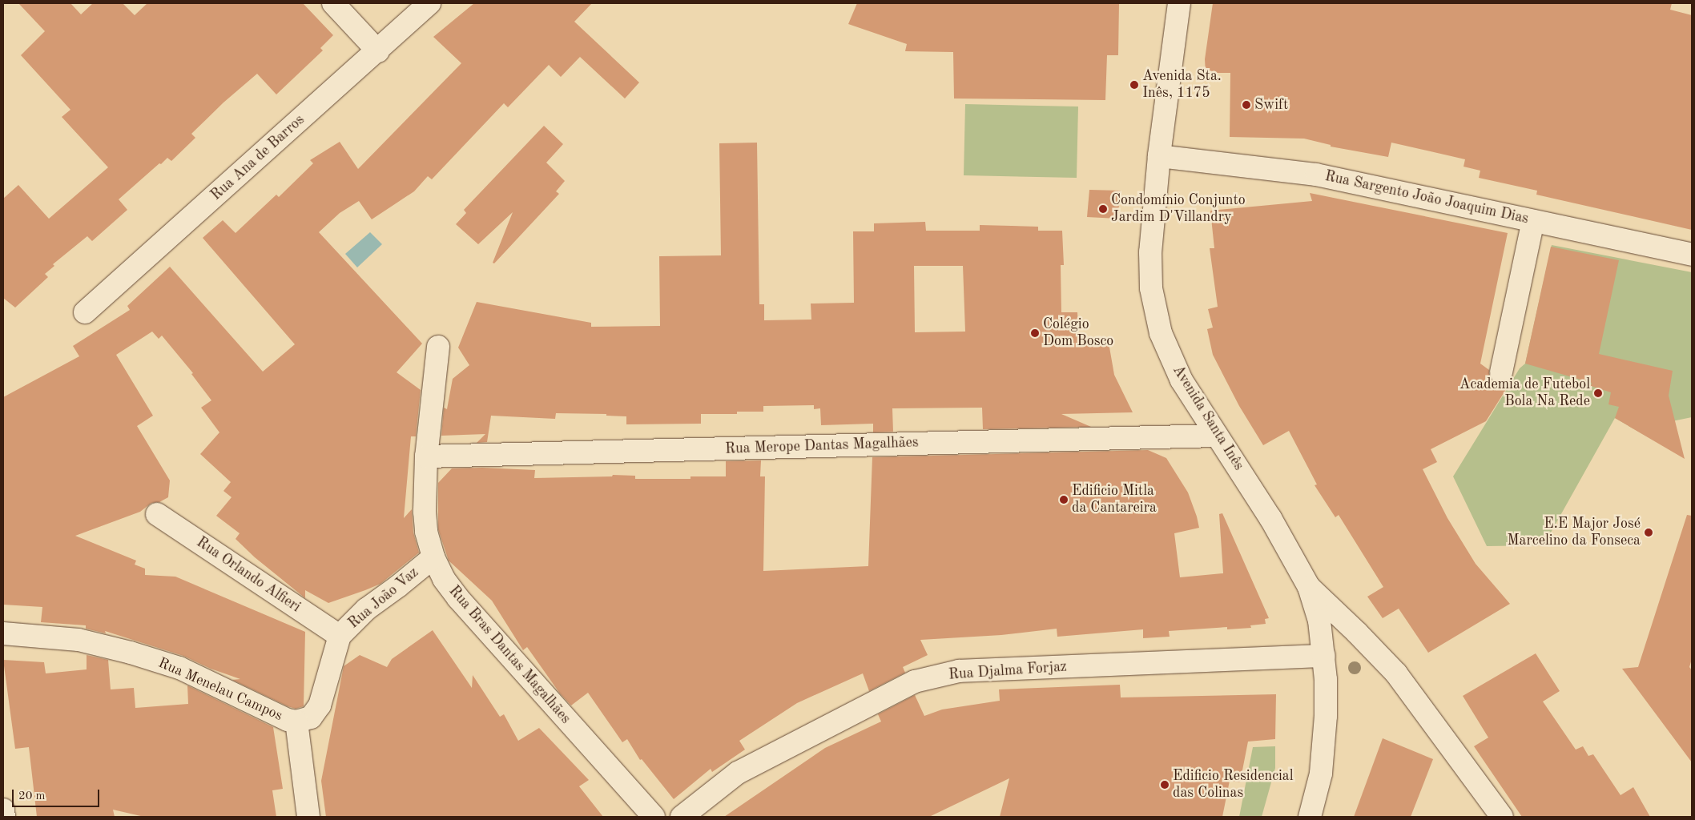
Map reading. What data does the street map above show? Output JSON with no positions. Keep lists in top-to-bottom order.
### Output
{
  "streets": {
    "street": [
      "Rua Ana de Barros",
      "Rua Sargento João Joaquim Dias",
      "Avenida Santa Inês",
      "Rua Merope Dantas Magalhães",
      "Rua Orlando Alfieri",
      "Rua João Vaz",
      "Rua Bras Dantas Magalhães",
      "Rua Djalma Forjaz",
      "Rua Menelau Campos"
    ]
  },
  "crossings": [
    ["Rua Sargento João Joaquim Dias", "Avenida Santa Inês"],
    ["Avenida Santa Inês", "Rua Merope Dantas Magalhães"],
    ["Avenida Santa Inês", "Rua Djalma Forjaz"],
    ["Rua Merope Dantas Magalhães", "Rua Bras Dantas Magalhães"],
    ["Rua Orlando Alfieri", "Rua João Vaz"],
    ["Rua João Vaz", "Rua Bras Dantas Magalhães"],
    ["Rua João Vaz", "Rua Menelau Campos"]
  ],
  "places": [
    "Avenida Sta. Inês, 1175",
    "Swift",
    "Condomínio Conjunto Jardim D'Villandry",
    "Colégio Dom Bosco",
    "Academia de Futebol Bola Na Rede",
    "Edificio Mitla da Cantareira",
    "E.E Major José Marcelino da Fonseca",
    "Edificio Residencial das Colinas"
  ],
  "scale_bar": "20 m"
}
